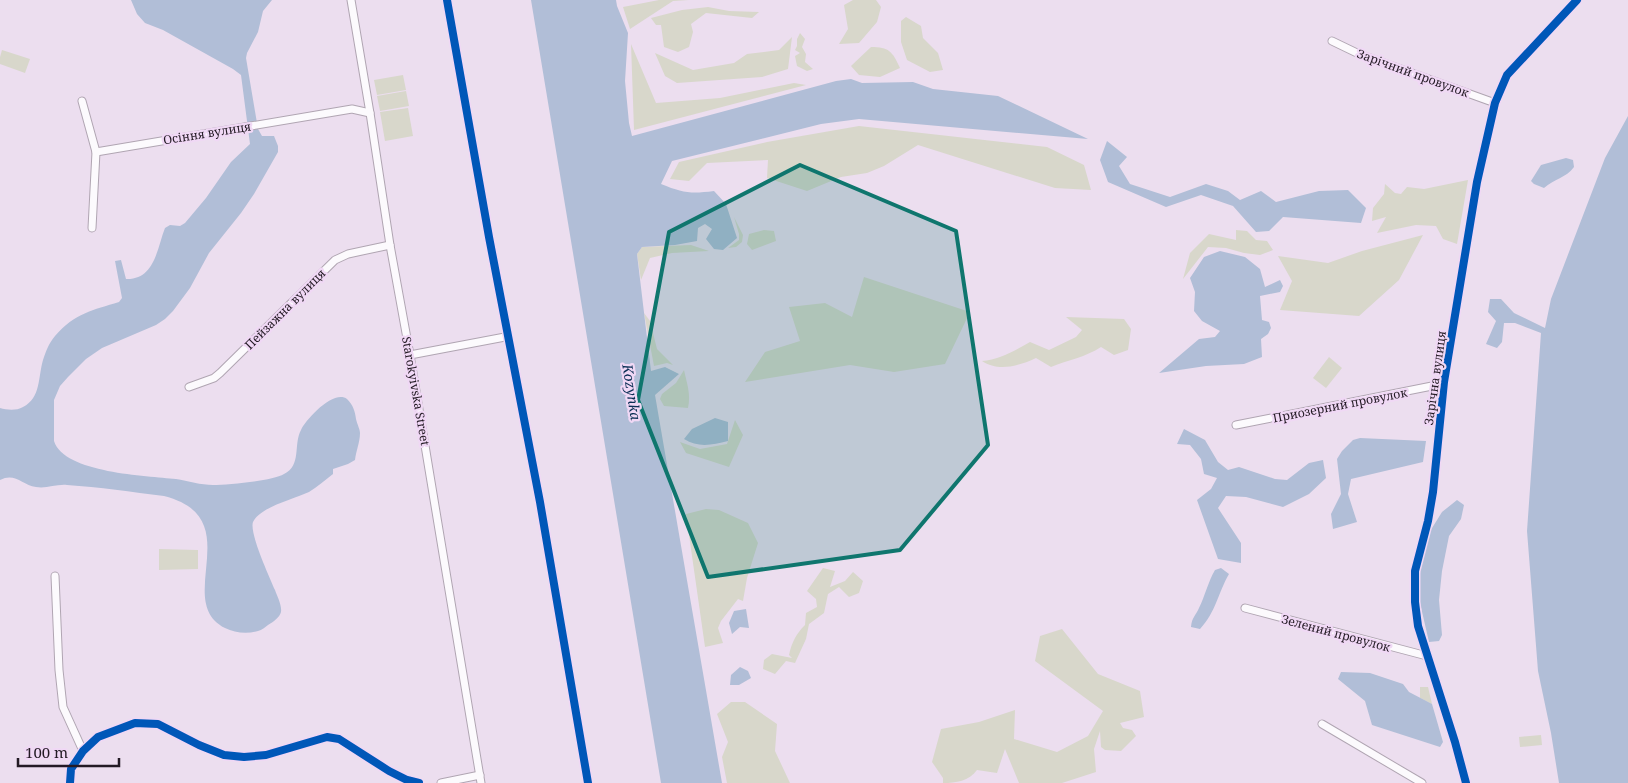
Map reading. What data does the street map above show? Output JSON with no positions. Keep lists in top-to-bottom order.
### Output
{
  "streets": {
    "street": [
      "Зарічний провулок",
      "Осіння вулиця",
      "Пейзажна вулиця",
      "Зарічна вулиця",
      "Starokyivska Street",
      "Приозерний провулок",
      "Зелений провулок"
    ]
  },
  "crossings": [
    ["Зарічний провулок", "Зарічна вулиця"],
    ["Осіння вулиця", "Starokyivska Street"],
    ["Пейзажна вулиця", "Starokyivska Street"],
    ["Зарічна вулиця", "Приозерний провулок"],
    ["Зарічна вулиця", "Зелений провулок"]
  ],
  "water": ["Kozynka"],
  "scale_bar": "100 m"
}
